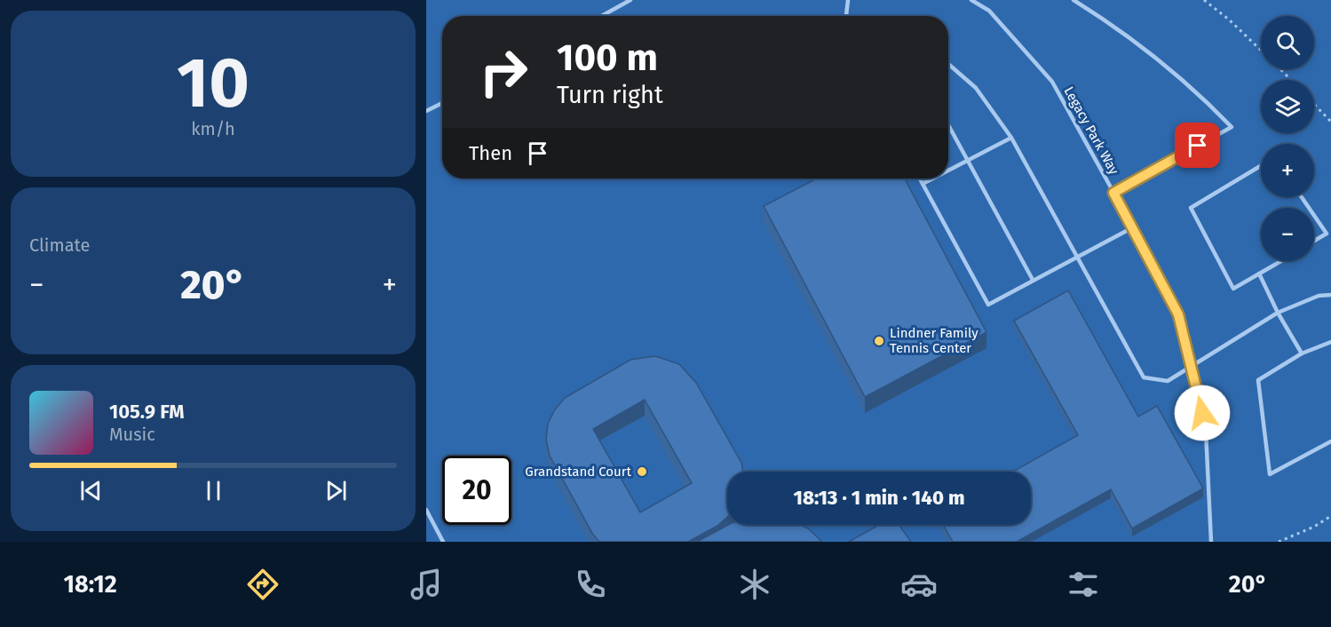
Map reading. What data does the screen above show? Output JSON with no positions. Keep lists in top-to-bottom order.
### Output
{
  "streets": {
    "lane": ["Legacy Park Way"]
  },
  "places": ["Lindner Family Tennis Center", "Grandstand Court"],
  "page": {
    "tile": [
      ["10", "km/h"],
      "Climate"
    ],
    "map_buttons": ["+", "−"],
    "turn": ["100 m", "Turn right"],
    "then": "Then",
    "heat": ["−", "20°", "+"],
    "song": ["105.9 FM", "Music"],
    "limit": "20",
    "trip": "18:13 · 1 min · 140 m",
    "tabs": ["18:12", "20°"]
  }
}
